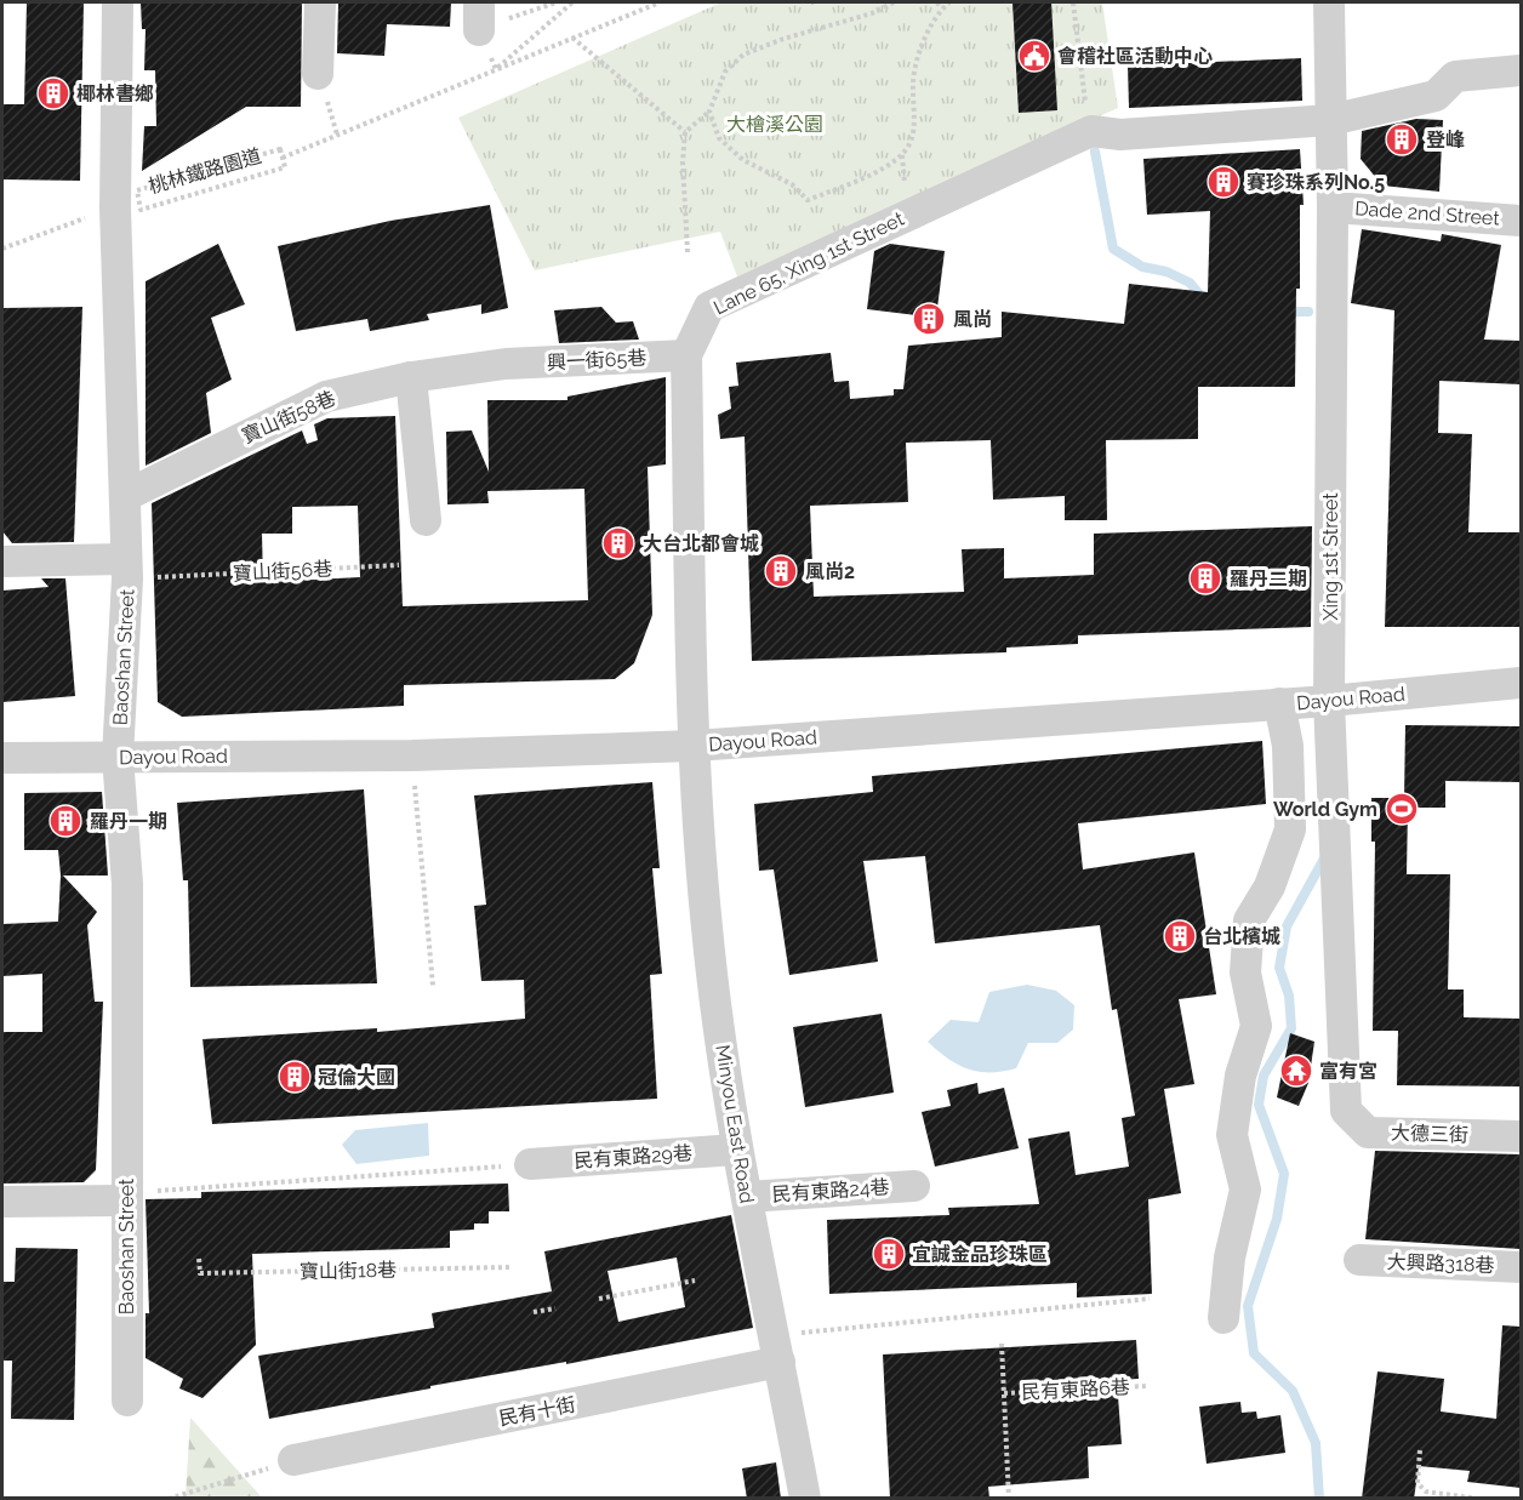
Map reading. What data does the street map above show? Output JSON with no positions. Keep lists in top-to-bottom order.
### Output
{
  "streets": {
    "street": [
      "Dade 2nd Street",
      "Lane 65, Xing 1st Street",
      "興一街65巷",
      "寶山街58巷",
      "Xing 1st Street",
      "Baoshan Street",
      "Dayou Road",
      "Minyou East Road",
      "大德三街",
      "民有東路29巷",
      "民有東路24巷",
      "大興路318巷",
      "民有十街"
    ],
    "path": [
      "桃林鐵路園道",
      "寶山街56巷",
      "寶山街18巷",
      "民有東路6巷"
    ]
  },
  "crossings": [
    ["Dade 2nd Street", "Xing 1st Street"],
    ["Lane 65, Xing 1st Street", "興一街65巷"],
    ["Lane 65, Xing 1st Street", "Xing 1st Street"],
    ["Lane 65, Xing 1st Street", "Dayou Road"],
    ["Lane 65, Xing 1st Street", "Minyou East Road"],
    ["興一街65巷", "寶山街58巷"],
    ["寶山街58巷", "Baoshan Street"],
    ["Xing 1st Street", "Dayou Road"],
    ["Xing 1st Street", "大德三街"],
    ["Baoshan Street", "Dayou Road"],
    ["Dayou Road", "Minyou East Road"],
    ["Minyou East Road", "民有東路29巷"],
    ["Minyou East Road", "民有東路24巷"],
    ["Minyou East Road", "民有十街"]
  ],
  "parks": ["大檜溪公園"],
  "places": {
    "public building": ["會稽社區活動中心"],
    "building": [
      "椰林書鄉",
      "登峰",
      "賽珍珠系列No.5",
      "風尚",
      "大台北都會城",
      "風尚2",
      "羅丹二期",
      "羅丹一期",
      "台北檳城",
      "冠倫大國",
      "宜誠金品珍珠區"
    ],
    "sports": ["World Gym"],
    "temple": ["富有宮"]
  }
}
